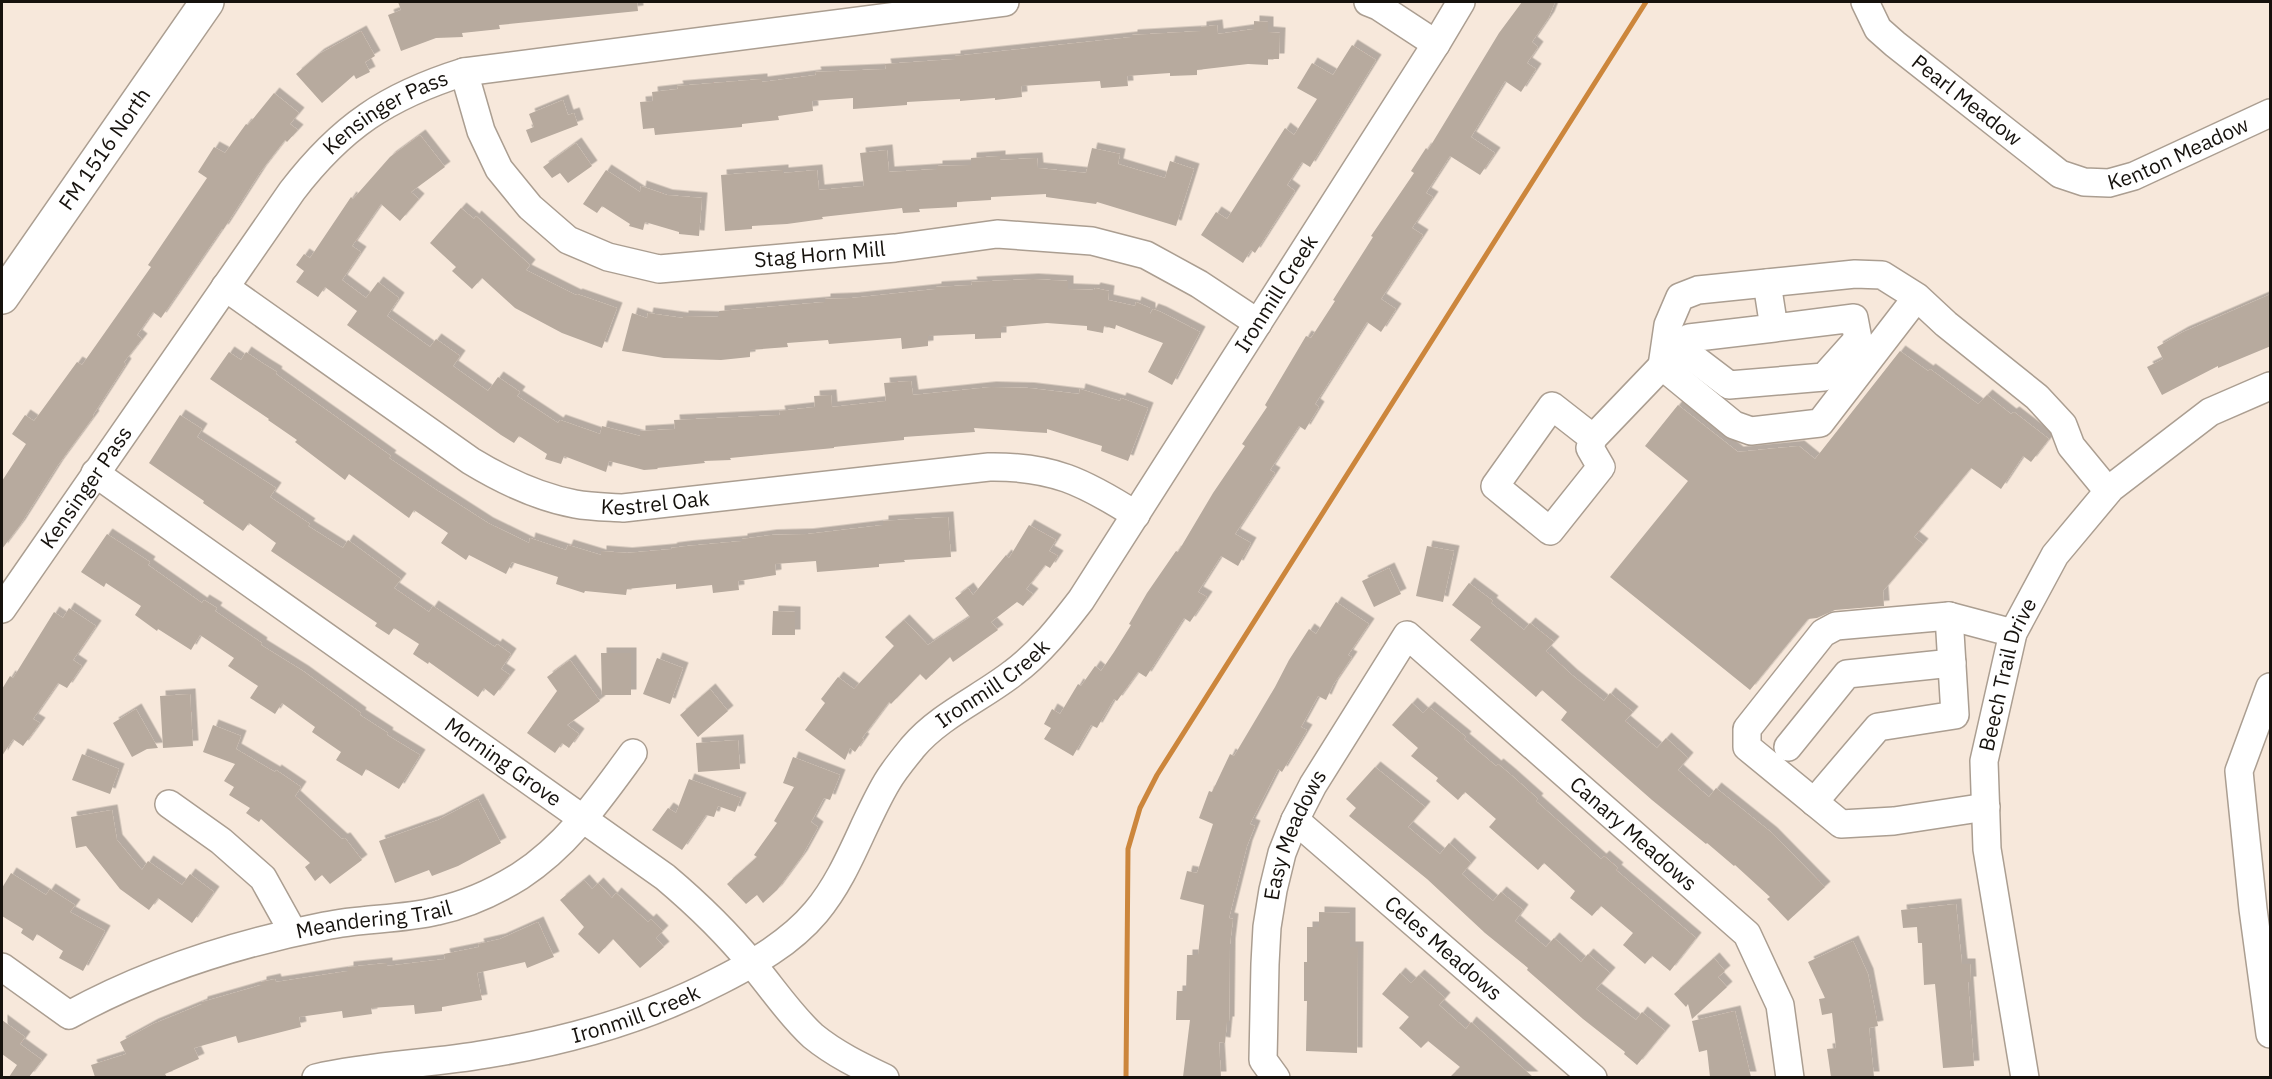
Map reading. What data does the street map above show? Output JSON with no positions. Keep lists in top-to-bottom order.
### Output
{
  "streets": {
    "main road": ["FM 1516 North"],
    "street": [
      "Pearl Meadow",
      "Kensinger Pass",
      "Kenton Meadow",
      "Stag Horn Mill",
      "Ironmill Creek",
      "Kestrel Oak",
      "Beech Trail Drive",
      "Morning Grove",
      "Canary Meadows",
      "Easy Meadows",
      "Meandering Trail",
      "Celes Meadows"
    ]
  },
  "crossings": [
    ["Pearl Meadow", "Kenton Meadow"],
    ["Kensinger Pass", "Stag Horn Mill"],
    ["Kensinger Pass", "Kestrel Oak"],
    ["Kensinger Pass", "Morning Grove"],
    ["Stag Horn Mill", "Ironmill Creek"],
    ["Ironmill Creek", "Kestrel Oak"],
    ["Ironmill Creek", "Morning Grove"],
    ["Morning Grove", "Meandering Trail"],
    ["Canary Meadows", "Easy Meadows"],
    ["Easy Meadows", "Celes Meadows"]
  ]
}
